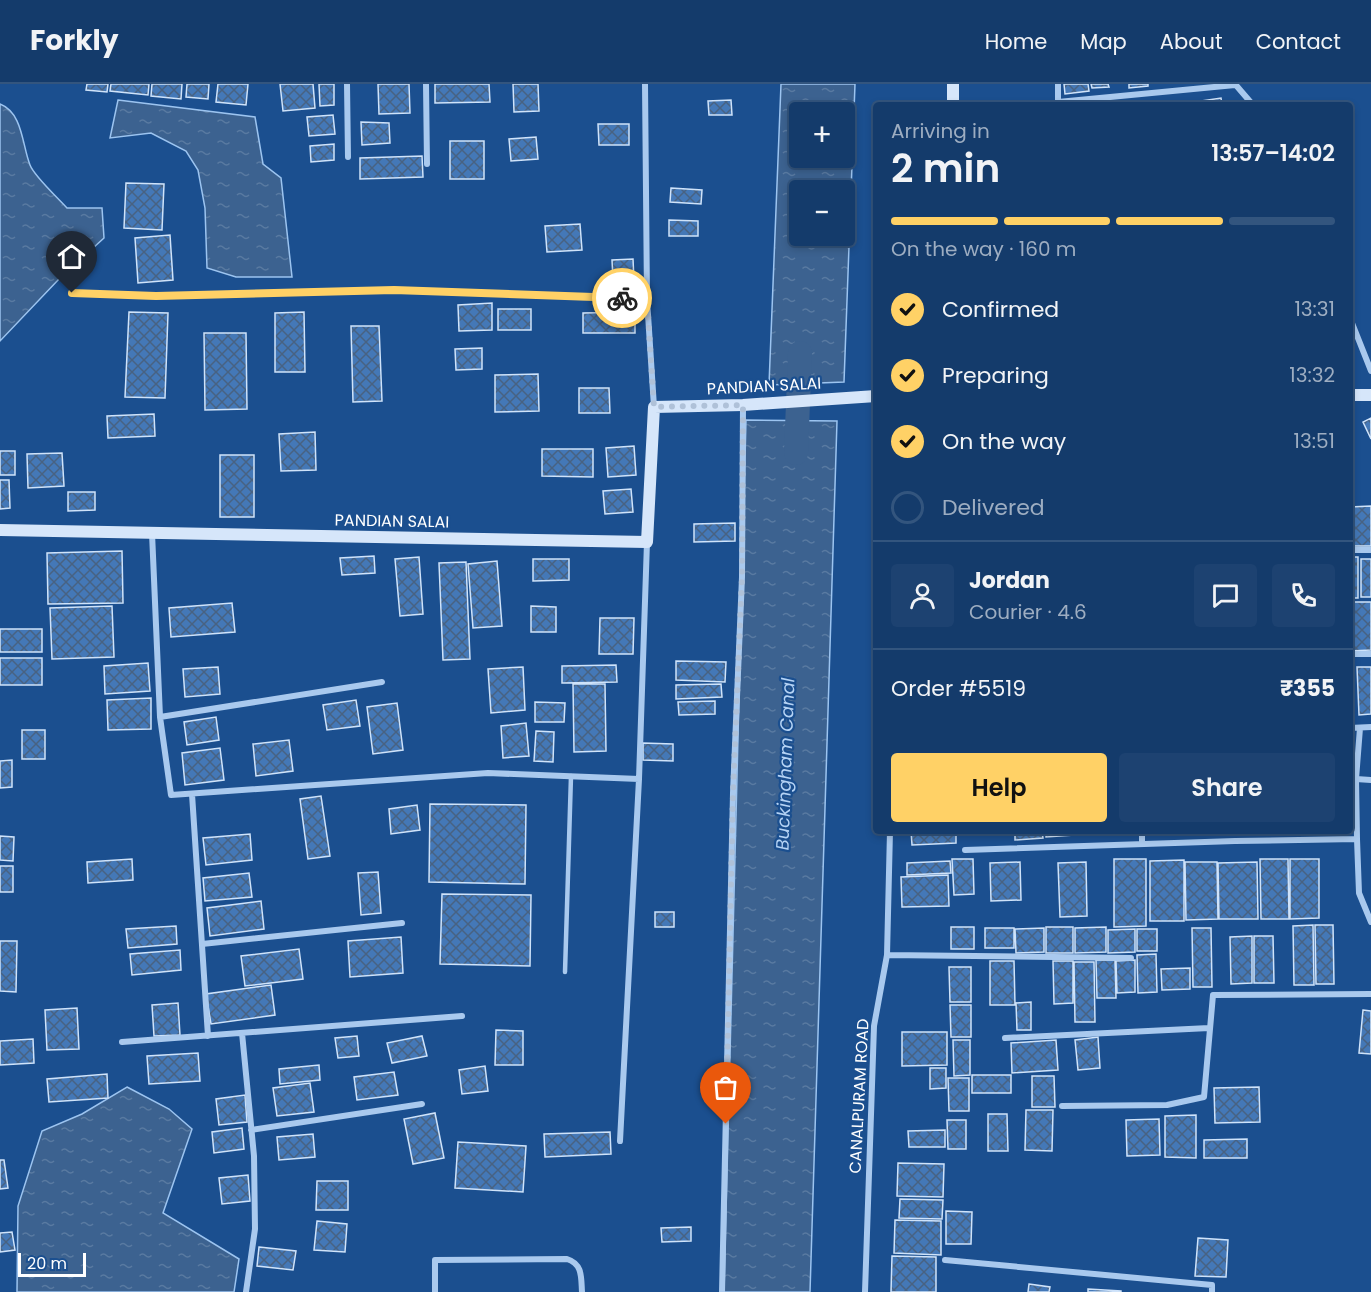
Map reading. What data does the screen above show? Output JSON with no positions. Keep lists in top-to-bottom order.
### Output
{
  "streets": {
    "street": ["PANDIAN SALAI", "CANALPURAM ROAD"]
  },
  "water": ["Buckingham Canal"],
  "scale_bar": "20 m",
  "page": {
    "header": "Forkly",
    "nav": [
      "Home",
      "Map",
      "About",
      "Contact"
    ],
    "map_buttons": ["+", "−"],
    "heading": ["2 min", "Arriving in", "13:57–14:02"],
    "panel": [
      "Jordan",
      "Courier · 4.6",
      "Order #5519",
      "₹355"
    ],
    "bar": "On the way · 160 m",
    "list": [
      ["Confirmed", "13:31"],
      ["Preparing", "13:32"],
      ["On the way", "13:51"],
      "Delivered"
    ],
    "buttons": ["Help", "Share"],
    "scale": "20 m"
  }
}
